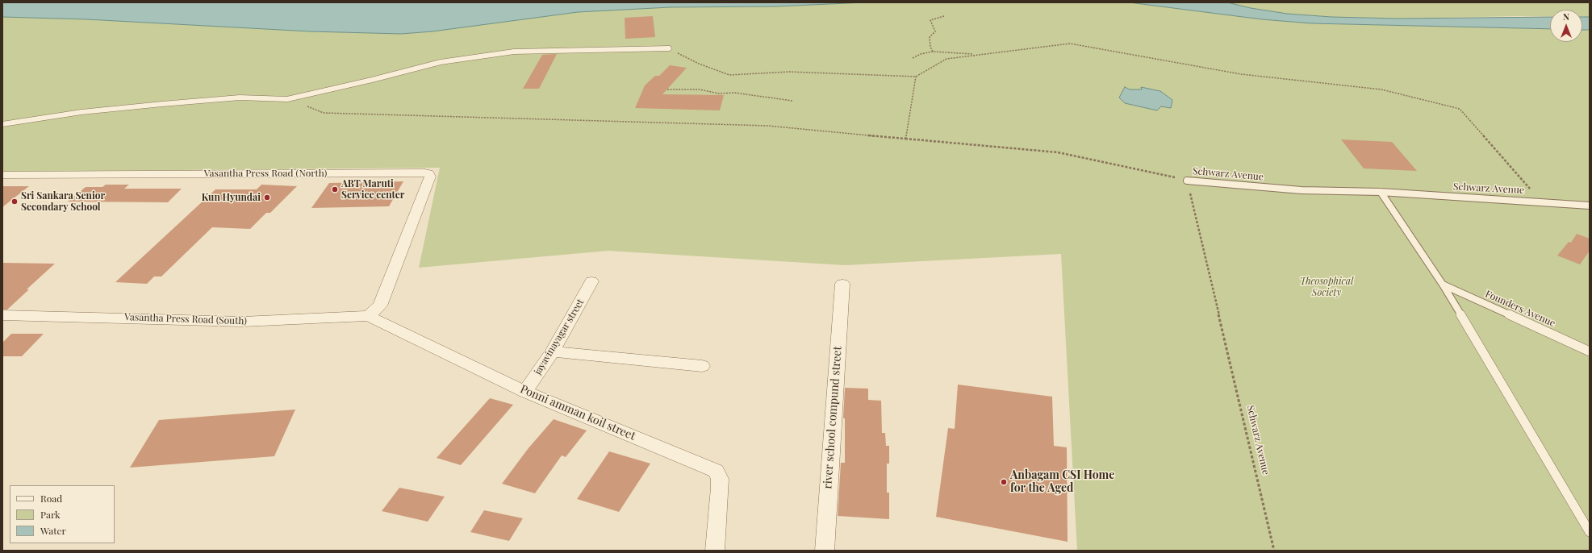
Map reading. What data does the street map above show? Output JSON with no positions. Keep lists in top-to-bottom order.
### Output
{
  "streets": {
    "street": [
      "Vasantha Press Road (North)",
      "Vasantha Press Road (South)",
      "jayavinayagar street",
      "Ponni amman koil street",
      "river school compund street"
    ],
    "lane": ["Schwarz Avenue", "Founders Avenue"]
  },
  "crossings": [
    ["Vasantha Press Road (North)", "Vasantha Press Road (South)"],
    ["Vasantha Press Road (North)", "Ponni amman koil street"],
    ["Vasantha Press Road (South)", "Ponni amman koil street"],
    ["jayavinayagar street", "Ponni amman koil street"]
  ],
  "parks": ["Theosophical Society"],
  "places": [
    "ABT Maruti Service center",
    "Kun Hyundai",
    "Sri Sankara Senior Secondary School",
    "Anbagam CSI Home for the Aged"
  ],
  "legend": ["Road", "Park", "Water"],
  "north": "top"
}
